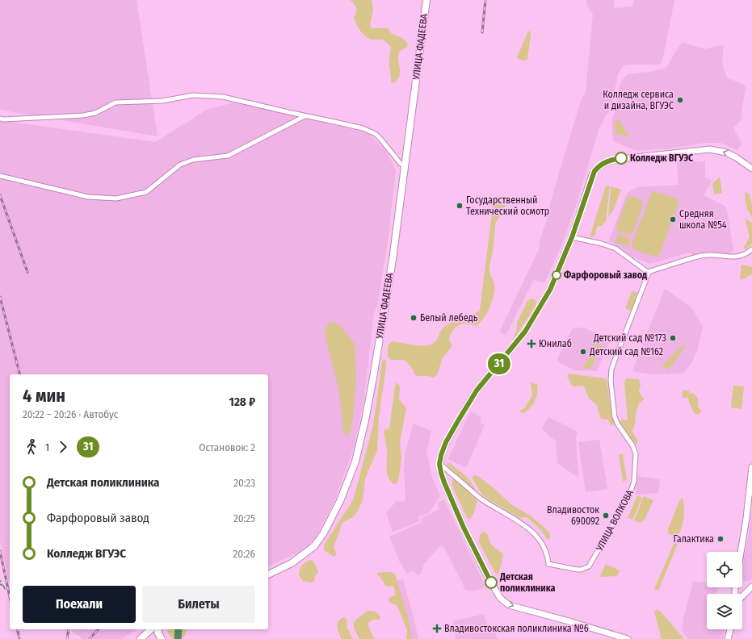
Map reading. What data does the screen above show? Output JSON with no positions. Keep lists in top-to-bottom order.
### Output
{
  "streets": {
    "main road": ["УЛИЦА ФАДЕЕВА"],
    "street": ["УЛИЦА ВОЛКОВА"]
  },
  "places": {
    "other": [
      "Колледж сервиса и дизайна, ВГУЭС",
      "Колледж ВГУЭС",
      "Государственный Технический осмотр",
      "Средняя школа №54",
      "Фарфоровый завод",
      "Белый лебедь",
      "Детский сад №173",
      "Детский сад №162",
      "Владивосток 690092",
      "Галактика",
      "Детская поликлиника"
    ],
    "health": ["Юнилаб", "Владивостокская поликлиника №6"]
  },
  "lines": ["bus line 31"],
  "page": {
    "on_map": "31",
    "heading": ["4 мин", "20:22 – 20:26 · Автобус", "128 ₽"],
    "legs": ["1", "31", "Остановок: 2"],
    "list": [
      {
        "name": "Детская поликлиника",
        "value": "20:23"
      },
      {
        "name": "Фарфоровый завод",
        "value": "20:25"
      },
      {
        "name": "Колледж ВГУЭС",
        "value": "20:26"
      }
    ],
    "buttons": ["Поехали", "Билеты"]
  }
}
